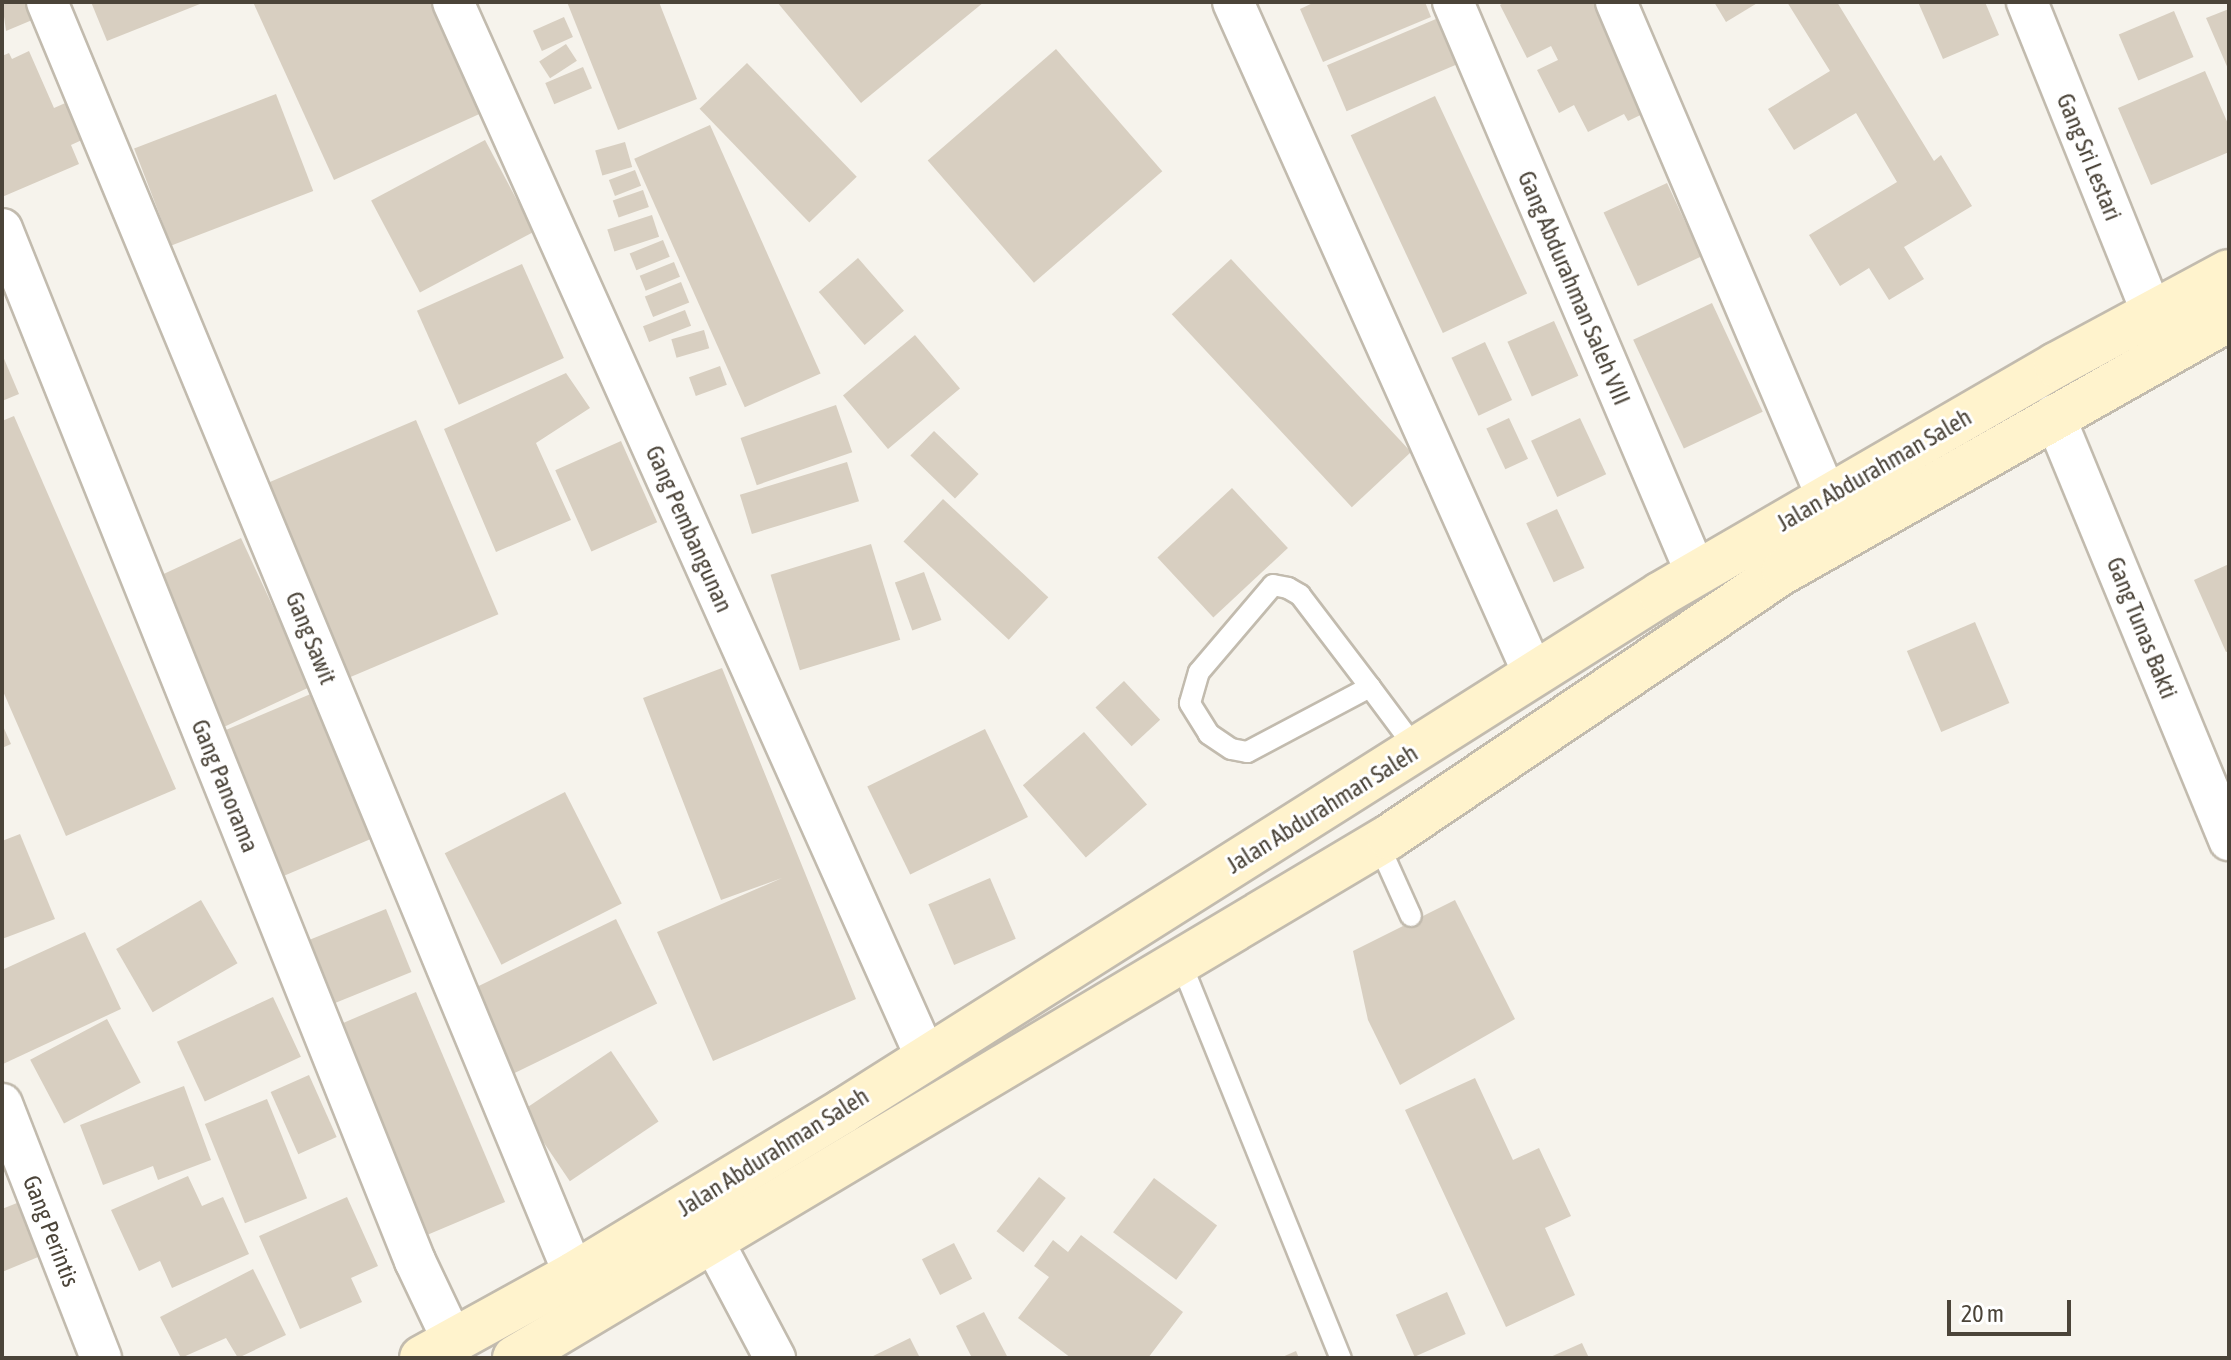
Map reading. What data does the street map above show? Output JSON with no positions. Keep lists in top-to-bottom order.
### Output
{
  "streets": {
    "street": [
      "Gang Sri Lestari",
      "Gang Abdurahman Saleh VIII",
      "Jalan Abdurahman Saleh",
      "Gang Pembangunan",
      "Gang Tunas Bakti",
      "Gang Sawit",
      "Gang Panorama",
      "Gang Perintis"
    ]
  },
  "crossings": [
    ["Gang Sri Lestari", "Jalan Abdurahman Saleh"],
    ["Gang Abdurahman Saleh VIII", "Jalan Abdurahman Saleh"],
    ["Jalan Abdurahman Saleh", "Gang Pembangunan"],
    ["Jalan Abdurahman Saleh", "Gang Tunas Bakti"],
    ["Jalan Abdurahman Saleh", "Gang Sawit"],
    ["Jalan Abdurahman Saleh", "Gang Panorama"]
  ],
  "scale_bar": "20 m"
}
